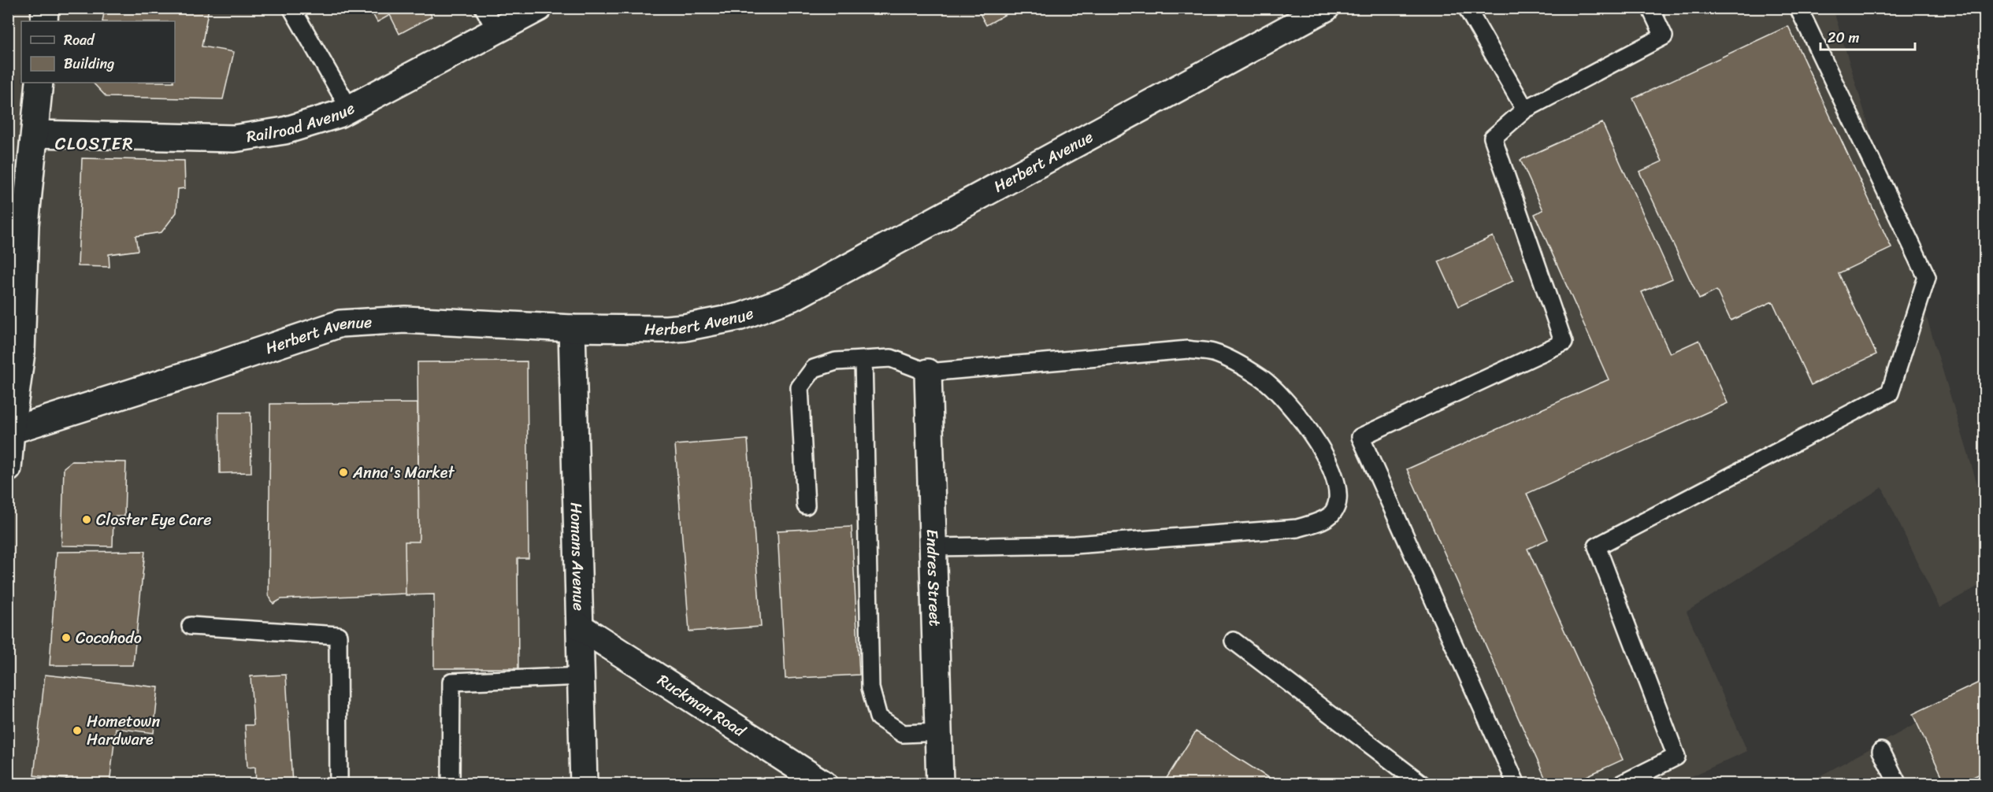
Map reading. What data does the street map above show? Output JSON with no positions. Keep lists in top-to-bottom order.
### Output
{
  "streets": {
    "street": [
      "Railroad Avenue",
      "Herbert Avenue",
      "Homans Avenue",
      "Endres Street",
      "Ruckman Road"
    ]
  },
  "crossings": [
    ["Herbert Avenue", "Homans Avenue"],
    ["Homans Avenue", "Ruckman Road"]
  ],
  "districts": ["CLOSTER"],
  "places": [
    "Anna's Market",
    "Closter Eye Care",
    "Cocohodo",
    "Hometown Hardware"
  ],
  "legend": ["Road", "Building"],
  "scale_bar": "20 m"
}
